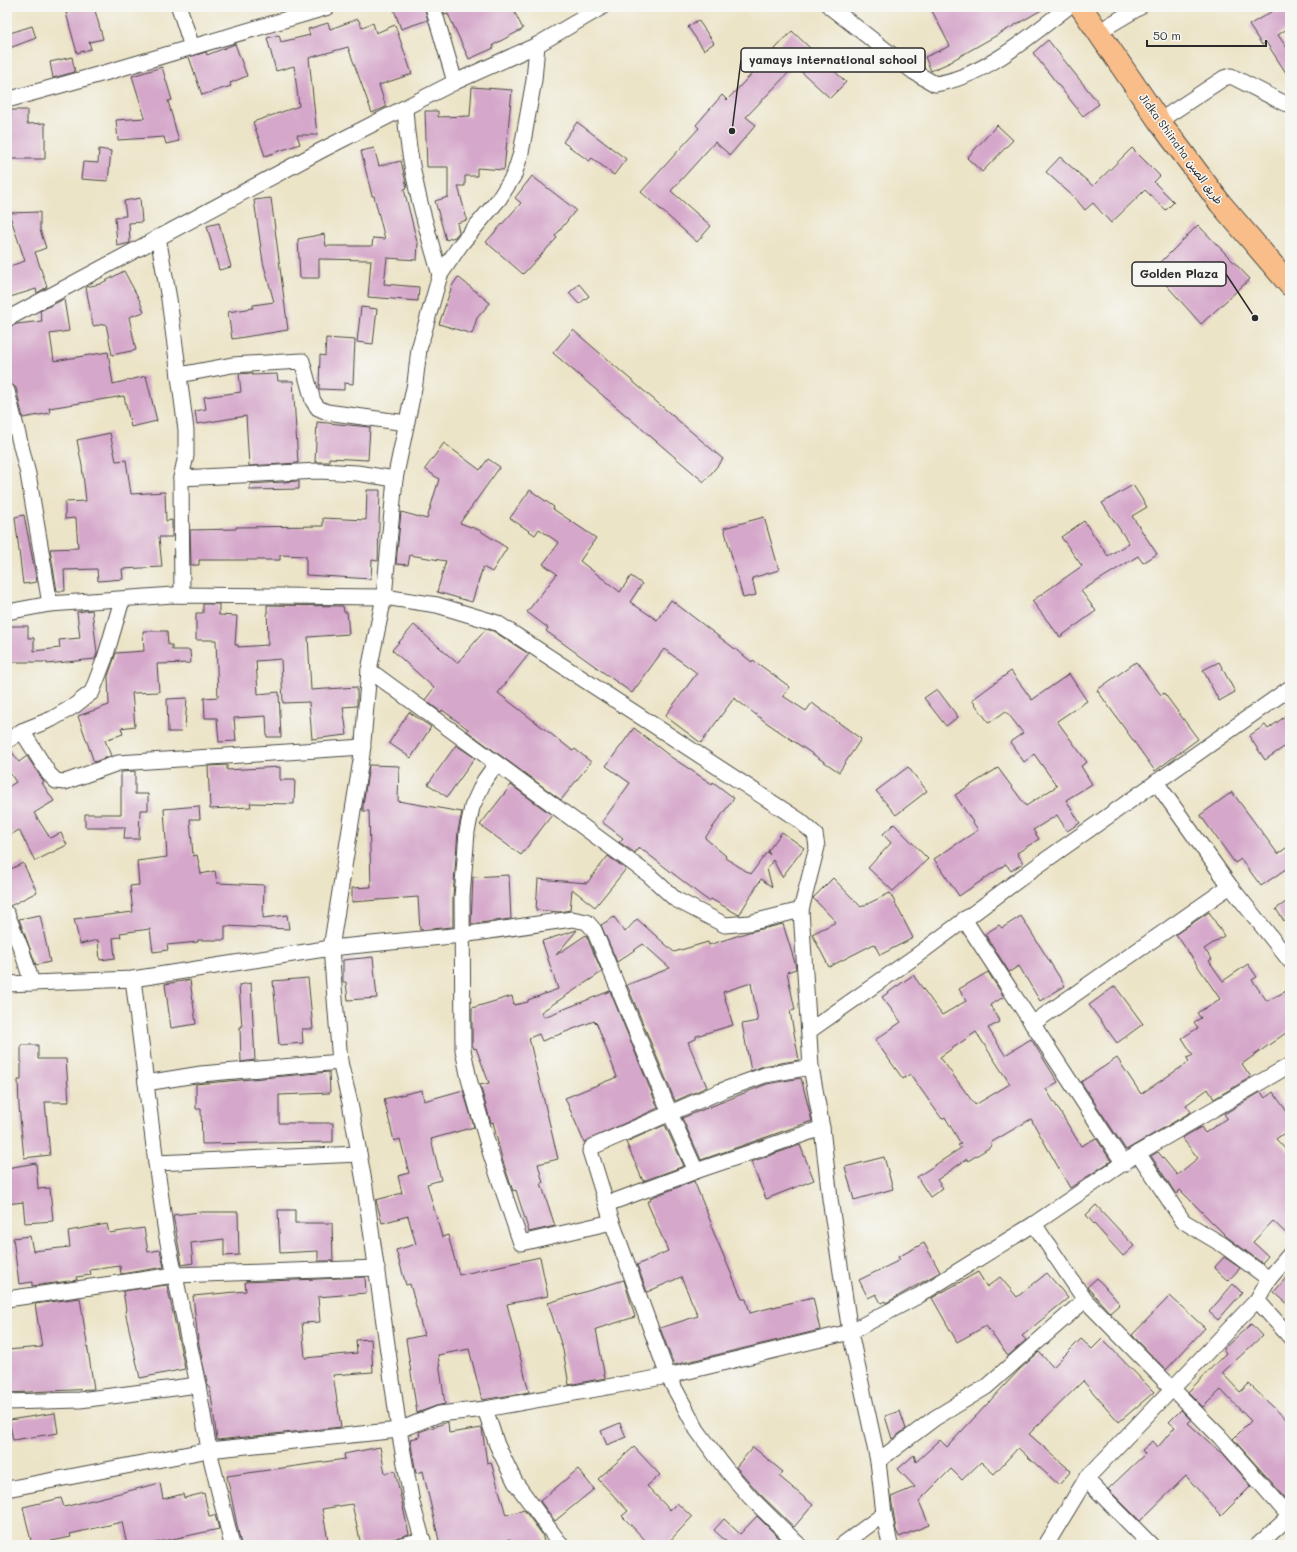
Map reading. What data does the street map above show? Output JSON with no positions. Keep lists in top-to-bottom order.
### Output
{
  "streets": {
    "main road": ["Jidka Shiinaha طريق الصين"]
  },
  "places": ["yamays international school", "Golden Plaza"],
  "scale_bar": "50 m"
}
